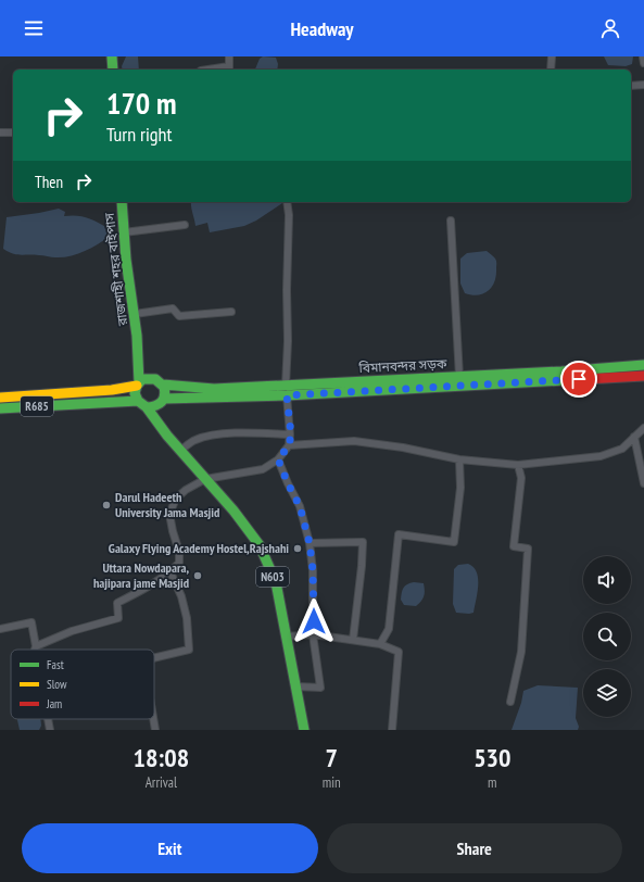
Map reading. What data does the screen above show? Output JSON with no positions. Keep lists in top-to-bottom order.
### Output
{
  "streets": {
    "main road": [
      "রাজশাহী শহর বাইপাস",
      "বিমানবন্দর সড়ক",
      "R685",
      "N603"
    ]
  },
  "crossings": [
    ["বিমানবন্দর সড়ক", "R685"],
    ["বিমানবন্দর সড়ক", "N603"],
    ["R685", "N603"]
  ],
  "places": ["Darul Hadeeth University Jama Masjid", "Galaxy Flying Academy Hostel,Rajshahi", "Uttara Nowdapara, hajipara jame Masjid"],
  "legend": ["Fast", "Slow", "Jam"],
  "page": {
    "header": "Headway",
    "turn": ["170 m", "Turn right"],
    "then": "Then",
    "eta": [
      "18:08",
      "Arrival",
      "7",
      "min",
      "530",
      "m"
    ],
    "buttons": ["Exit", "Share"]
  }
}
